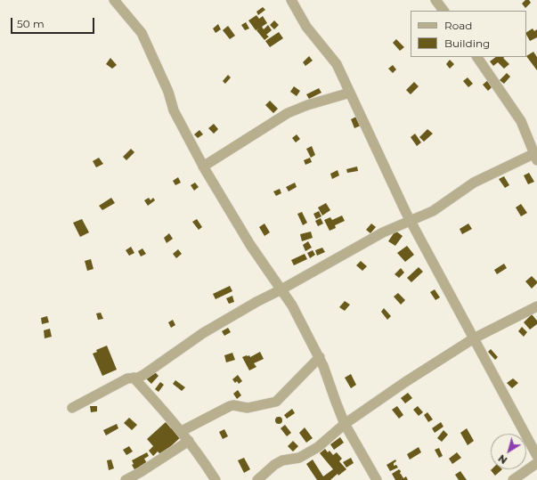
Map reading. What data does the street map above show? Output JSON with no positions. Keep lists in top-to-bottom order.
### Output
{
  "legend": ["Road", "Building"],
  "scale_bar": "50 m",
  "north": "bottom left"
}
